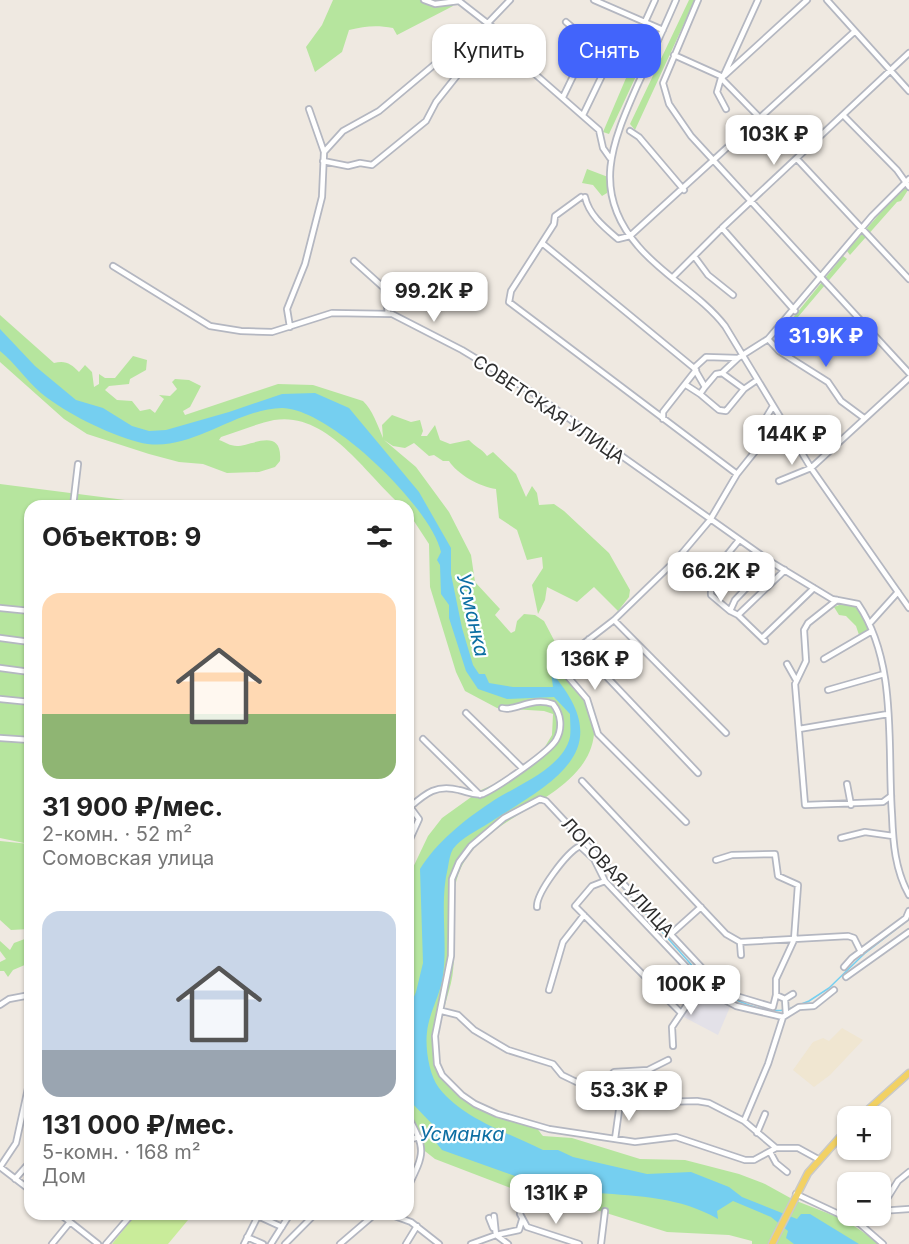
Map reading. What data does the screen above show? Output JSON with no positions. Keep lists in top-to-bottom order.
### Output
{
  "streets": {
    "street": ["СОВЕТСКАЯ УЛИЦА", "ЛОГОВАЯ УЛИЦА"]
  },
  "water": ["Усманка"],
  "page": {
    "chip": ["Купить", "Снять"],
    "price": [
      "103K ₽",
      "99.2K ₽",
      "31.9K ₽",
      "144K ₽",
      "66.2K ₽",
      "136K ₽",
      "100K ₽",
      "53.3K ₽",
      "131K ₽"
    ],
    "heading": "Объектов: 9",
    "list": [
      {
        "name": "31 900 ₽/мес.",
        "note": "2-комн. · 52 m² · Сомовская улица"
      },
      {
        "name": "131 000 ₽/мес.",
        "note": "5-комн. · 168 m² · Дом"
      }
    ],
    "map_buttons": ["+", "−"]
  }
}
